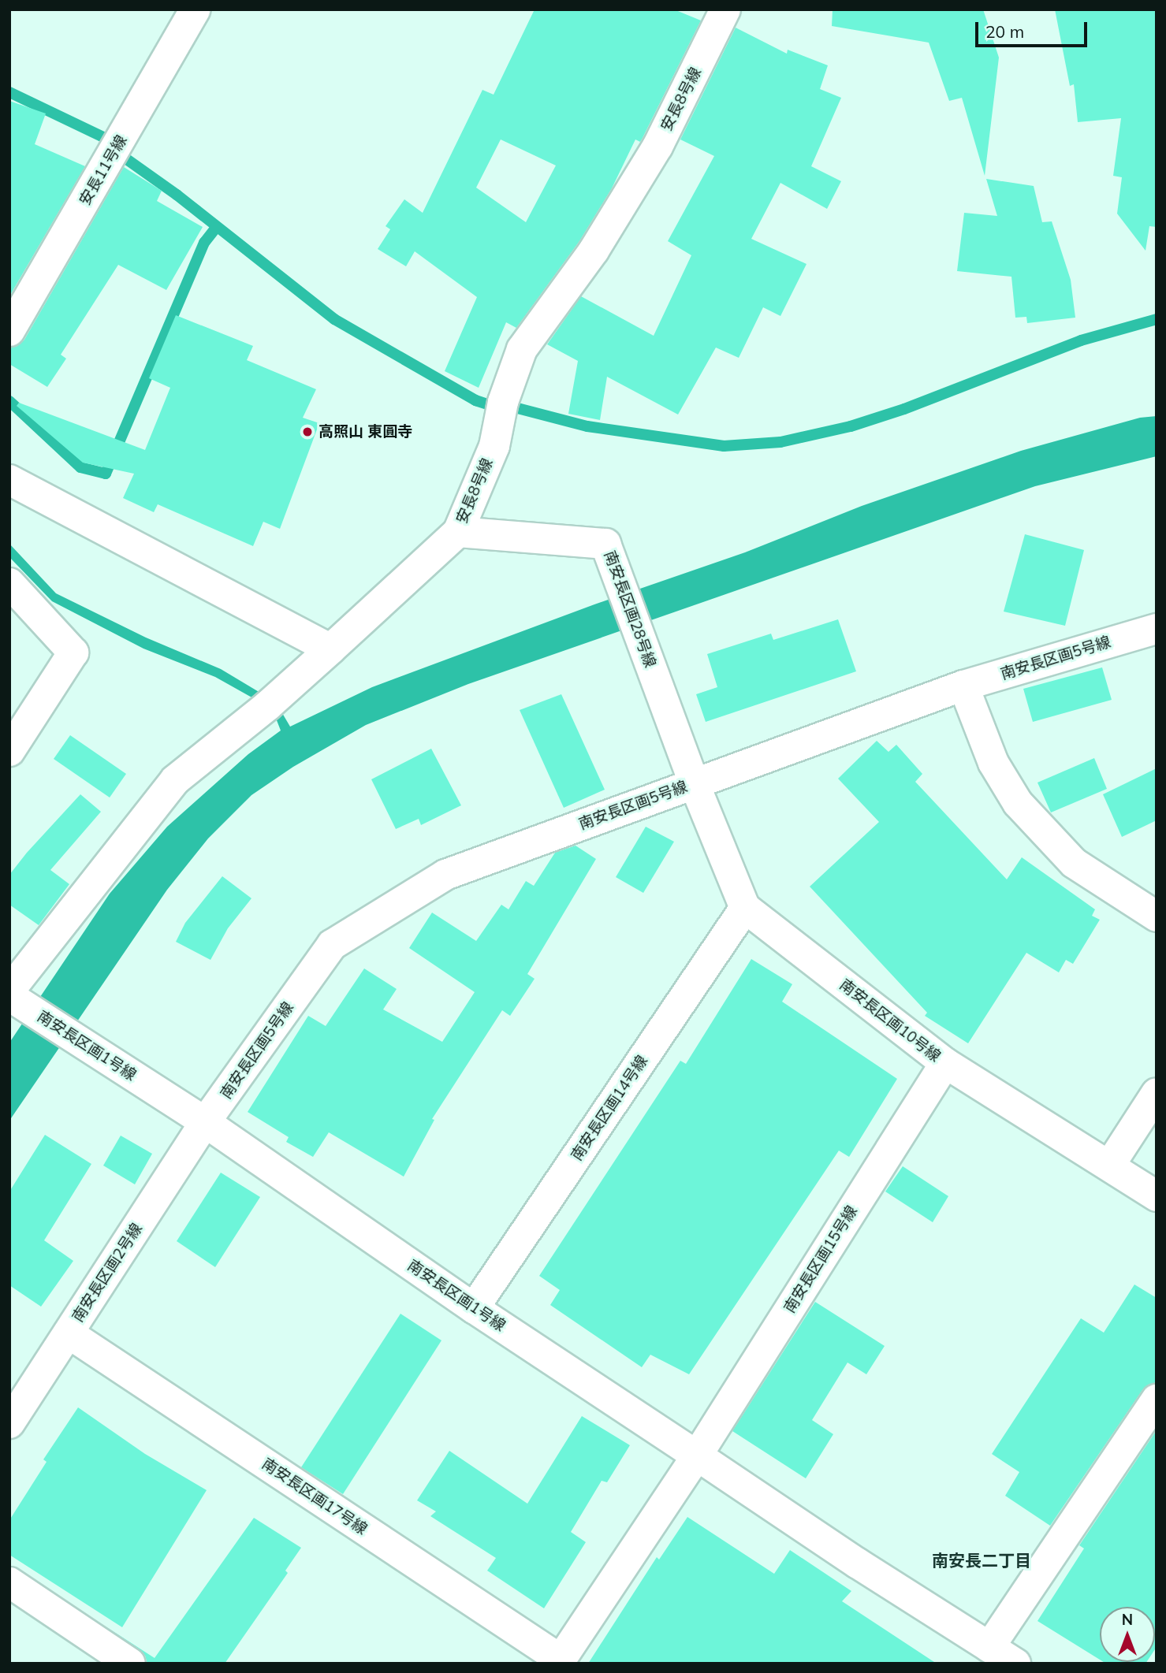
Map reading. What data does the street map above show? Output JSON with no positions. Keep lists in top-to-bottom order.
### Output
{
  "streets": {
    "street": [
      "安長8号線",
      "安長11号線",
      "南安長区画28号線",
      "南安長区画5号線",
      "南安長区画10号線",
      "南安長区画1号線",
      "南安長区画14号線",
      "南安長区画15号線",
      "南安長区画2号線",
      "南安長区画17号線"
    ]
  },
  "crossings": [
    ["安長8号線", "南安長区画28号線"],
    ["南安長区画28号線", "南安長区画5号線"],
    ["南安長区画28号線", "南安長区画10号線"],
    ["南安長区画5号線", "南安長区画10号線"],
    ["南安長区画5号線", "南安長区画1号線"],
    ["南安長区画5号線", "南安長区画2号線"],
    ["南安長区画10号線", "南安長区画14号線"],
    ["南安長区画10号線", "南安長区画15号線"],
    ["南安長区画1号線", "南安長区画14号線"],
    ["南安長区画1号線", "南安長区画15号線"],
    ["南安長区画1号線", "南安長区画2号線"],
    ["南安長区画2号線", "南安長区画17号線"]
  ],
  "districts": ["南安長二丁目"],
  "places": ["高照山 東圓寺"],
  "scale_bar": "20 m",
  "north": "top"
}
